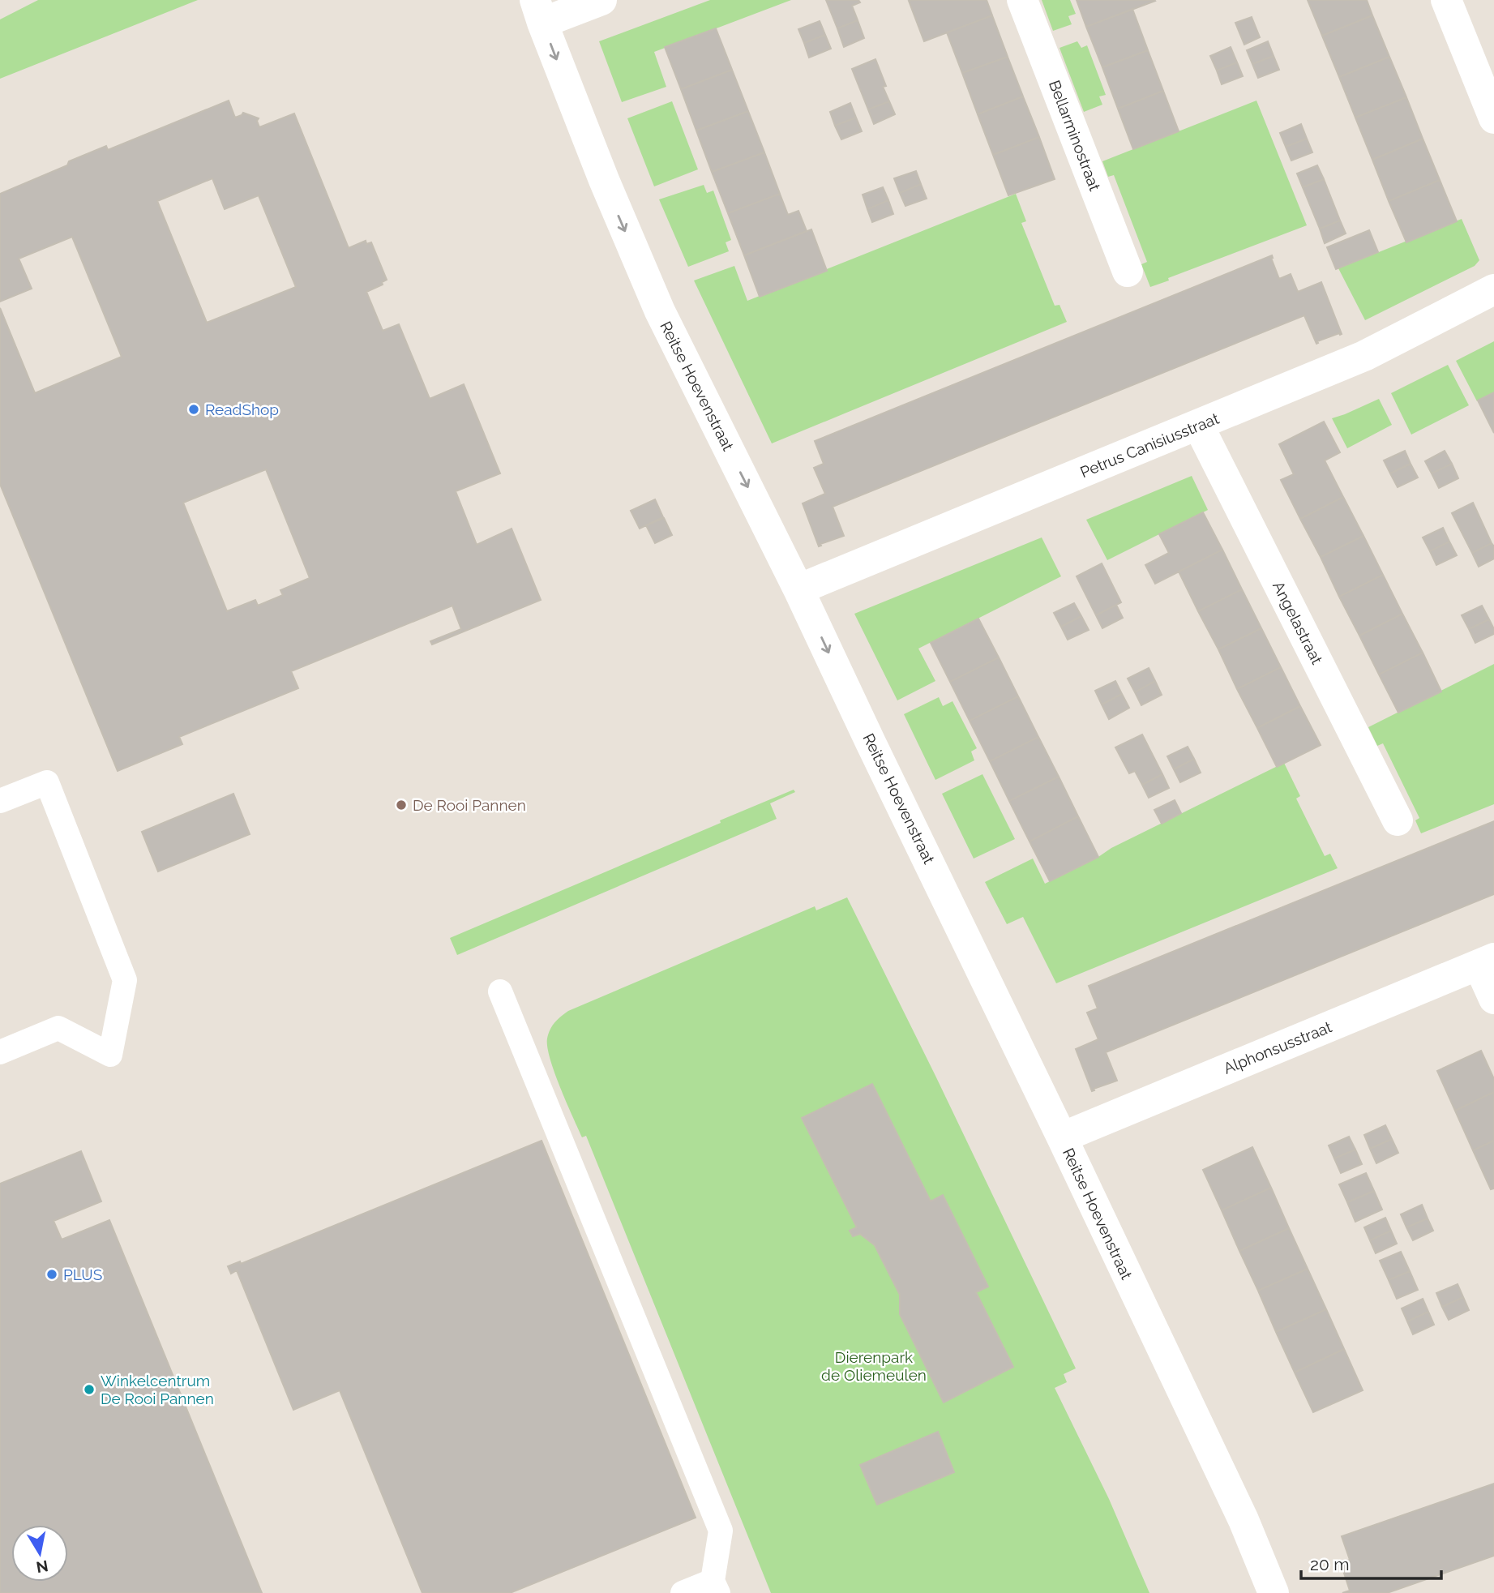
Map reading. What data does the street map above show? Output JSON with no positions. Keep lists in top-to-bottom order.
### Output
{
  "streets": {
    "street": [
      "Bellarminostraat",
      "Reitse Hoevenstraat",
      "Petrus Canisiusstraat",
      "Angelastraat",
      "Alphonsusstraat"
    ]
  },
  "crossings": [
    ["Reitse Hoevenstraat", "Petrus Canisiusstraat"],
    ["Reitse Hoevenstraat", "Alphonsusstraat"],
    ["Petrus Canisiusstraat", "Angelastraat"]
  ],
  "one_way": ["Reitse Hoevenstraat"],
  "parks": ["Dierenpark de Oliemeulen"],
  "places": [
    "ReadShop",
    "De Rooi Pannen",
    "PLUS",
    "Winkelcentrum De Rooi Pannen"
  ],
  "scale_bar": "20 m",
  "north": "bottom"
}
